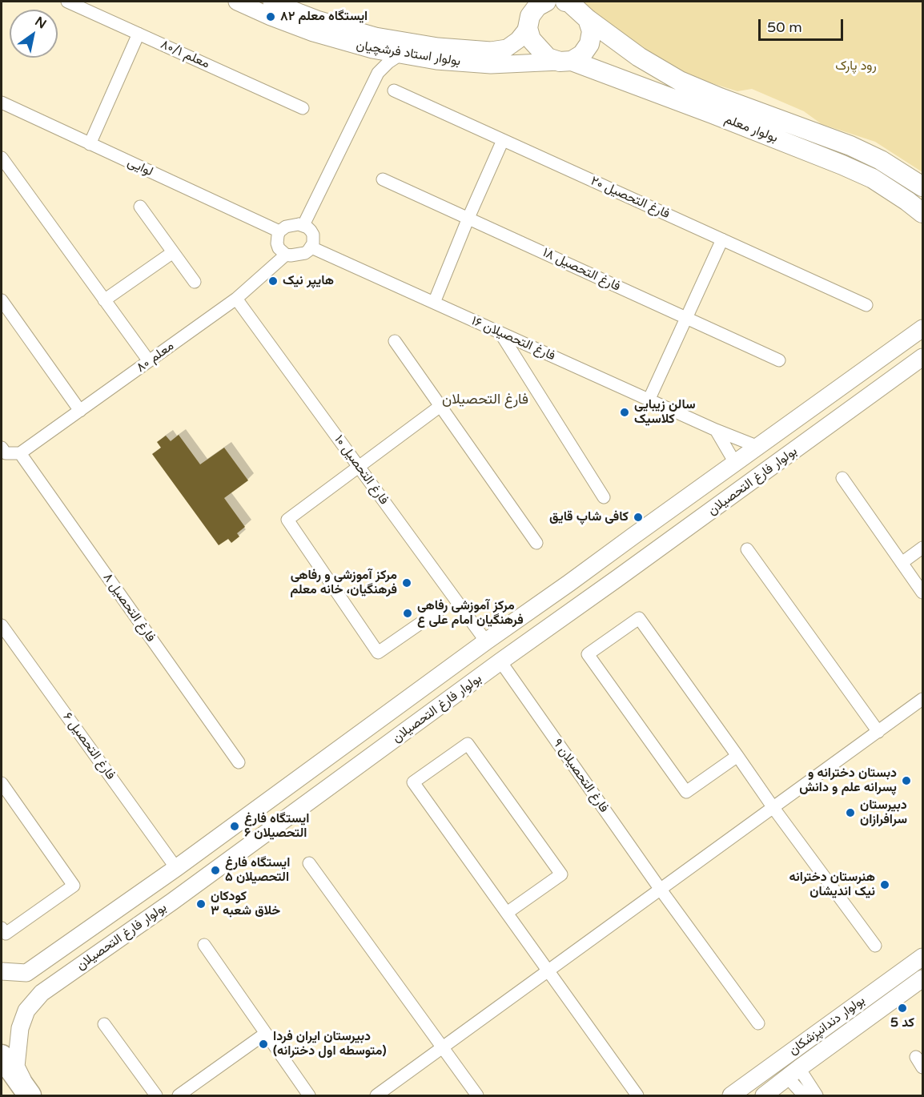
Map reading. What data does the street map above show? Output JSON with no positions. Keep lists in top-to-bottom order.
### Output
{
  "streets": {
    "main road": [
      "بولوار استاد فرشچیان",
      "بولوار معلم",
      "بولوار فارغ التحصیلان",
      "بولوار دندانپزشکان"
    ],
    "street": [
      "معلم ۸۰/۱",
      "لوایی",
      "فارغ التحصیل ۲۰",
      "فارغ التحصیل ۱۸",
      "فارغ التحصیلان ۱۶",
      "معلم ۸۰",
      "فارغ التحصیل ۱۰",
      "فارغ التحصیل ۸",
      "فارغ التحصیل ۶",
      "فارغ التحصیلان ۹"
    ]
  },
  "crossings": [
    ["بولوار استاد فرشچیان", "بولوار معلم"],
    ["لوایی", "فارغ التحصیلان ۱۶"],
    ["لوایی", "معلم ۸۰"],
    ["فارغ التحصیلان ۱۶", "معلم ۸۰"],
    ["فارغ التحصیلان ۱۶", "بولوار فارغ التحصیلان"],
    ["معلم ۸۰", "فارغ التحصیل ۱۰"],
    ["معلم ۸۰", "فارغ التحصیل ۸"],
    ["فارغ التحصیل ۱۰", "بولوار فارغ التحصیلان"],
    ["بولوار فارغ التحصیلان", "فارغ التحصیل ۶"],
    ["بولوار فارغ التحصیلان", "فارغ التحصیلان ۹"]
  ],
  "districts": ["فارغ التحصیلان"],
  "parks": ["رود پارک"],
  "places": [
    "ایستگاه معلم ۸۲",
    "هایپر نیک",
    "سالن زیبایی کلاسیک",
    "کافی شاپ قایق",
    "مرکز آموزشی و رفاهی فرهنگیان، خانه معلم",
    "مرکز آموزشی رفاهی فرهنگیان امام علی ع",
    "دبستان دخترانه و پسرانه علم و دانش",
    "دبیرستان سرافرازان",
    "ایستگاه فارغ التحصیلان ۶",
    "ایستگاه فارغ التحصیلان ۵",
    "هنرستان دخترانه نیک اندیشان",
    "کودکان خلاق شعبه ۳",
    "کد 5",
    "دبیرستان ایران فردا (متوسطه اول دخترانه)"
  ],
  "scale_bar": "50 m",
  "north": "top right"
}
